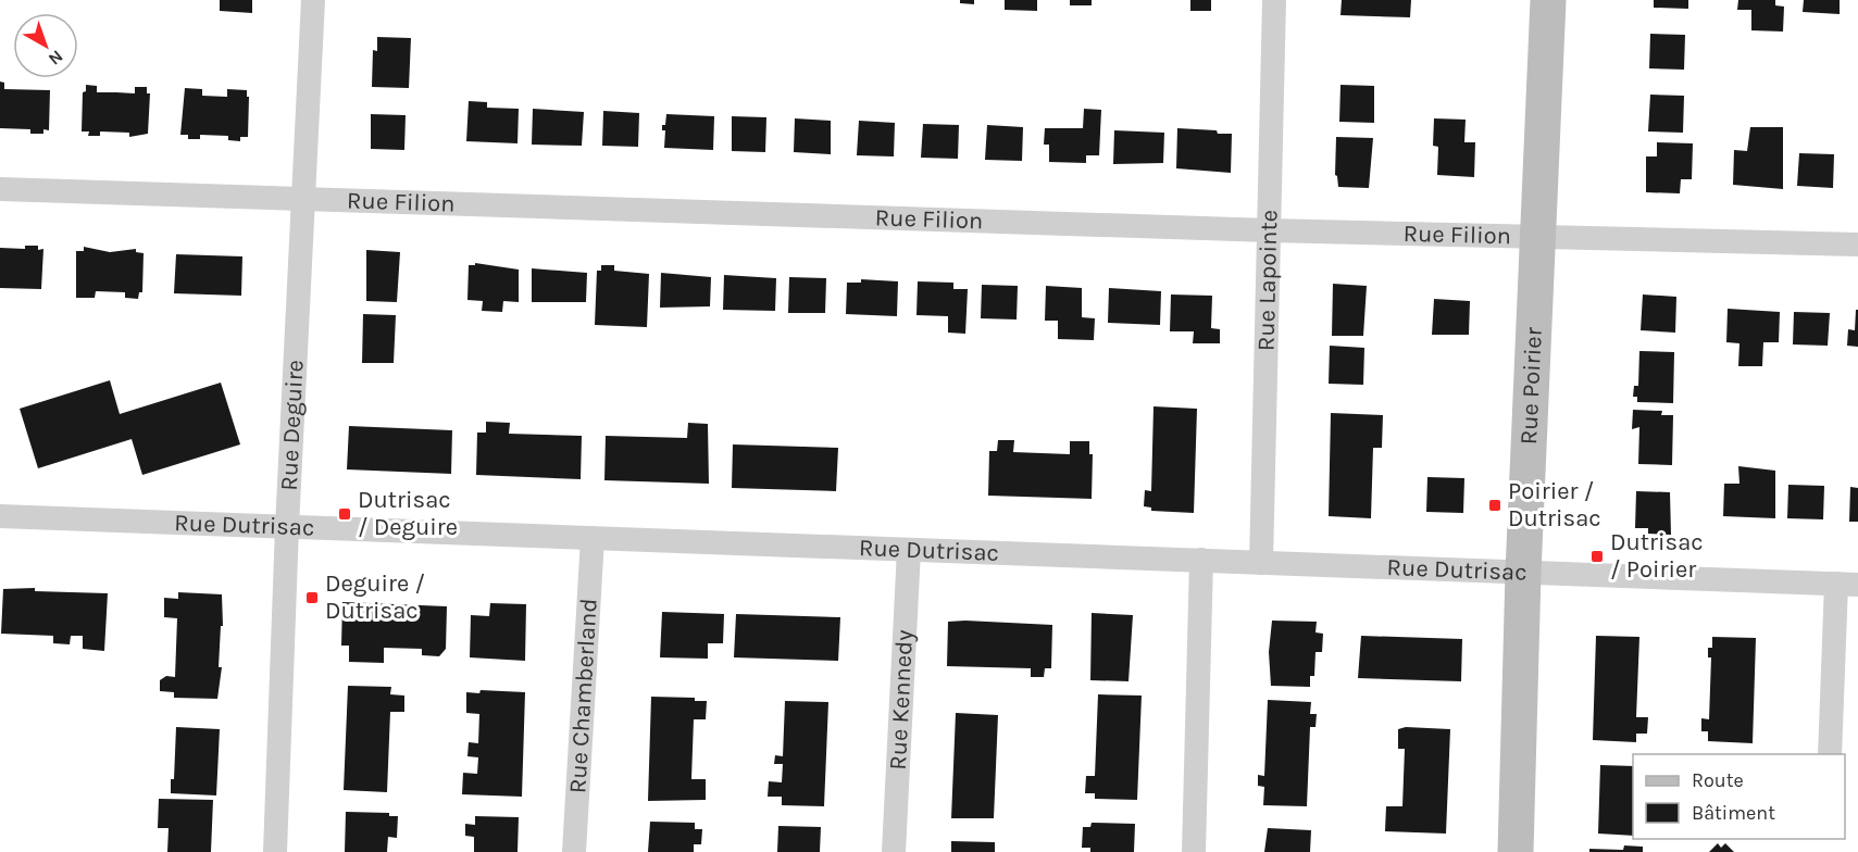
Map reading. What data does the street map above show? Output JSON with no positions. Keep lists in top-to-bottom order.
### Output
{
  "streets": {
    "street": [
      "Rue Filion",
      "Rue Lapointe",
      "Rue Poirier",
      "Rue Deguire",
      "Rue Dutrisac",
      "Rue Chamberland",
      "Rue Kennedy"
    ]
  },
  "crossings": [
    ["Rue Filion", "Rue Lapointe"],
    ["Rue Filion", "Rue Poirier"],
    ["Rue Filion", "Rue Deguire"],
    ["Rue Lapointe", "Rue Dutrisac"],
    ["Rue Poirier", "Rue Dutrisac"],
    ["Rue Deguire", "Rue Dutrisac"],
    ["Rue Dutrisac", "Rue Chamberland"],
    ["Rue Dutrisac", "Rue Kennedy"]
  ],
  "places": {
    "transit": [
      "Poirier / Dutrisac",
      "Dutrisac / Deguire",
      "Dutrisac / Poirier",
      "Deguire / Dutrisac"
    ]
  },
  "legend": ["Route", "Bâtiment"],
  "north": "bottom right"
}
